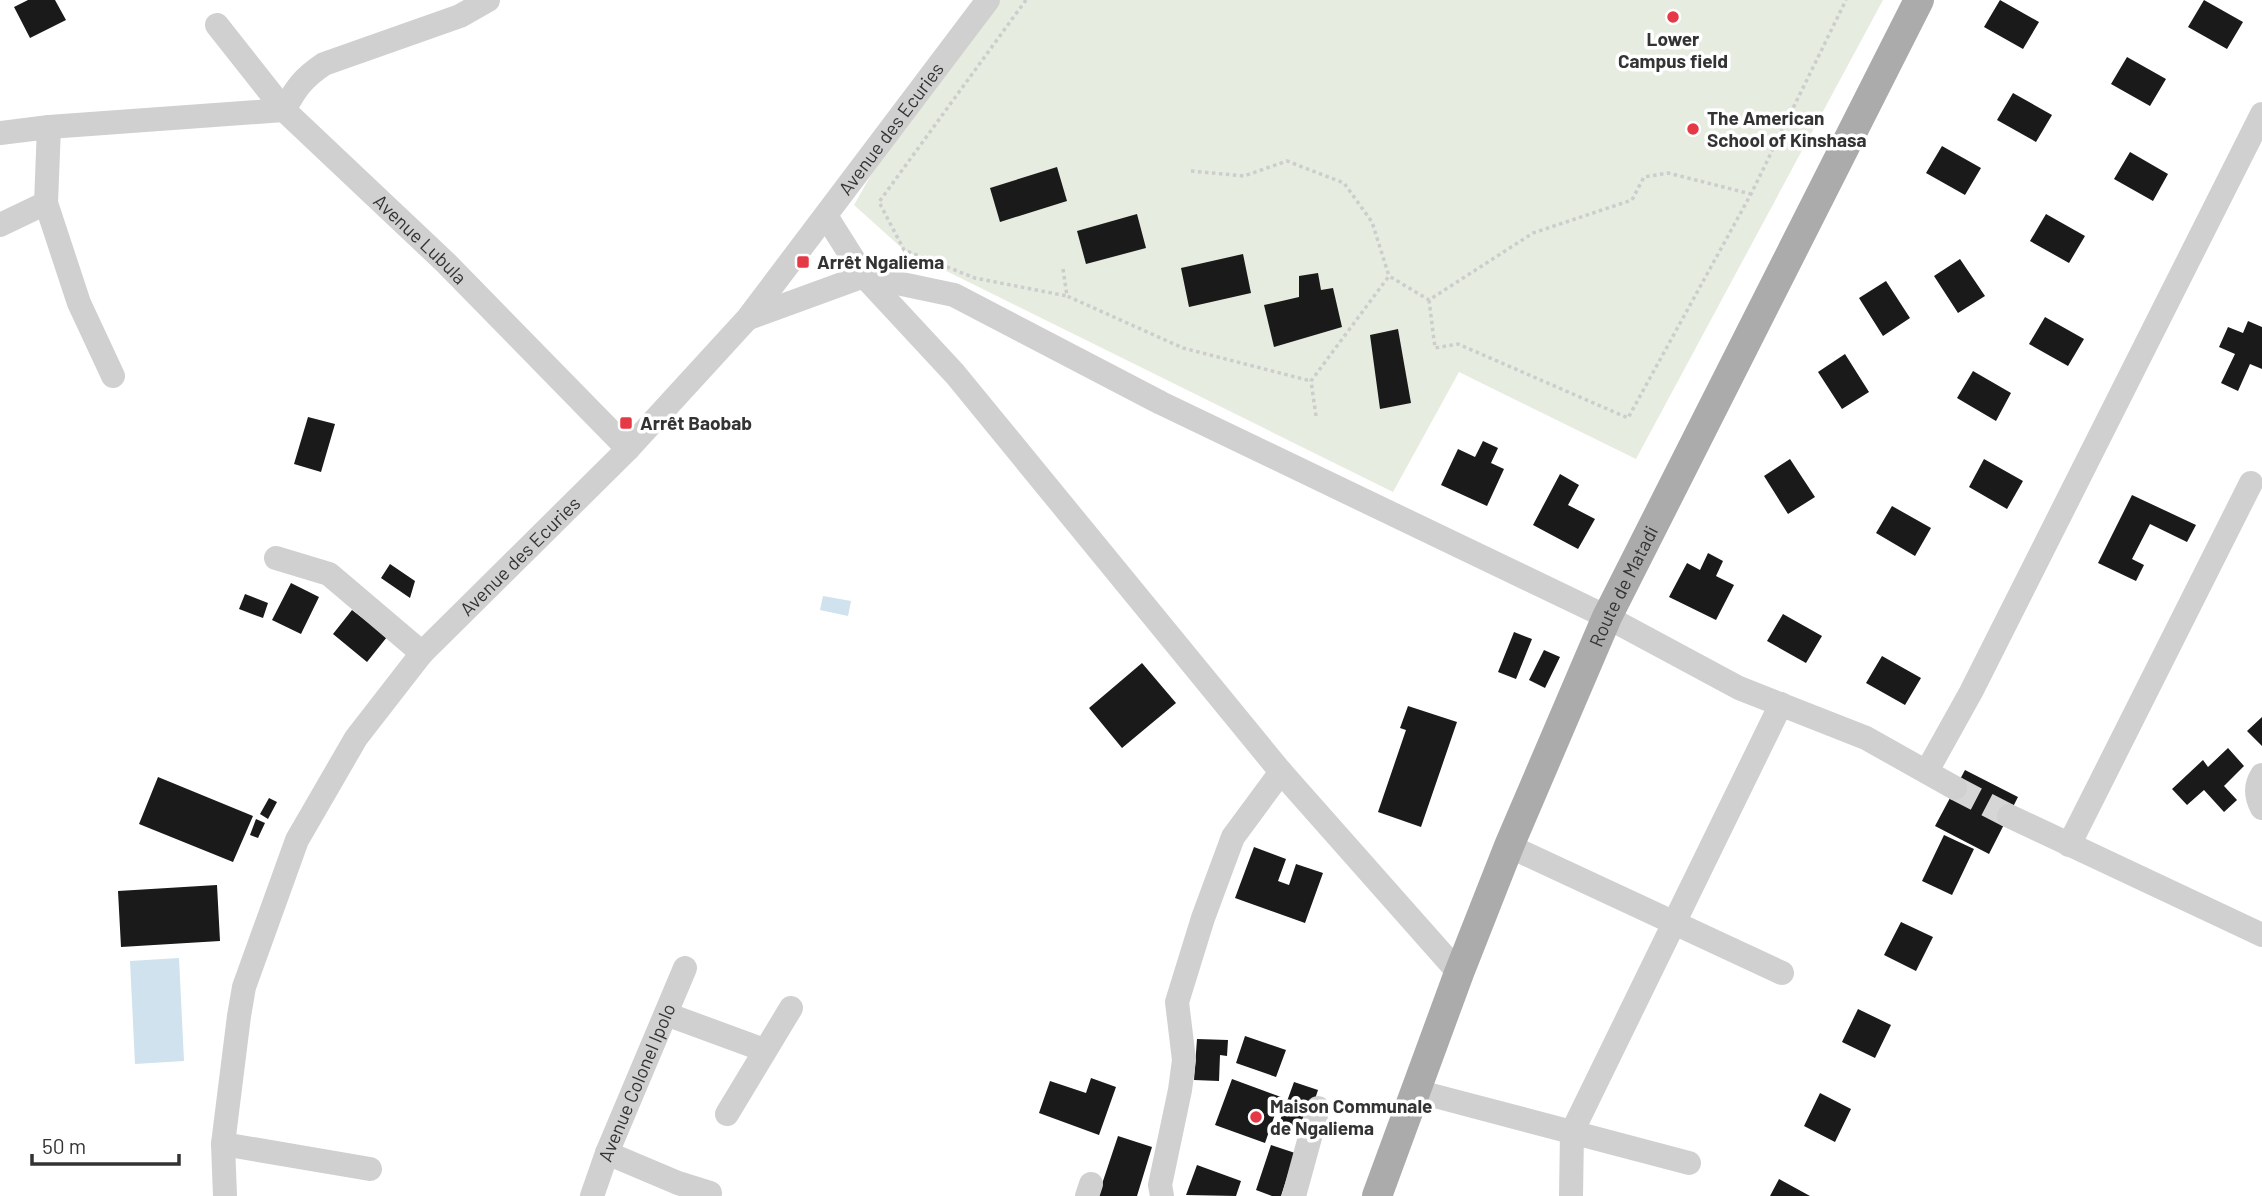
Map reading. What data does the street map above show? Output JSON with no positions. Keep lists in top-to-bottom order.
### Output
{
  "streets": {
    "main road": ["Route de Matadi"],
    "street": ["Avenue des Ecuries", "Avenue Lubula", "Avenue Colonel Ipolo"]
  },
  "crossings": [
    ["Avenue des Ecuries", "Avenue Lubula"]
  ],
  "places": {
    "other": ["Lower Campus field", "The American School of Kinshasa", "Maison Communale de Ngaliema"],
    "transit": ["Arrêt Ngaliema", "Arrêt Baobab"]
  },
  "scale_bar": "50 m"
}
